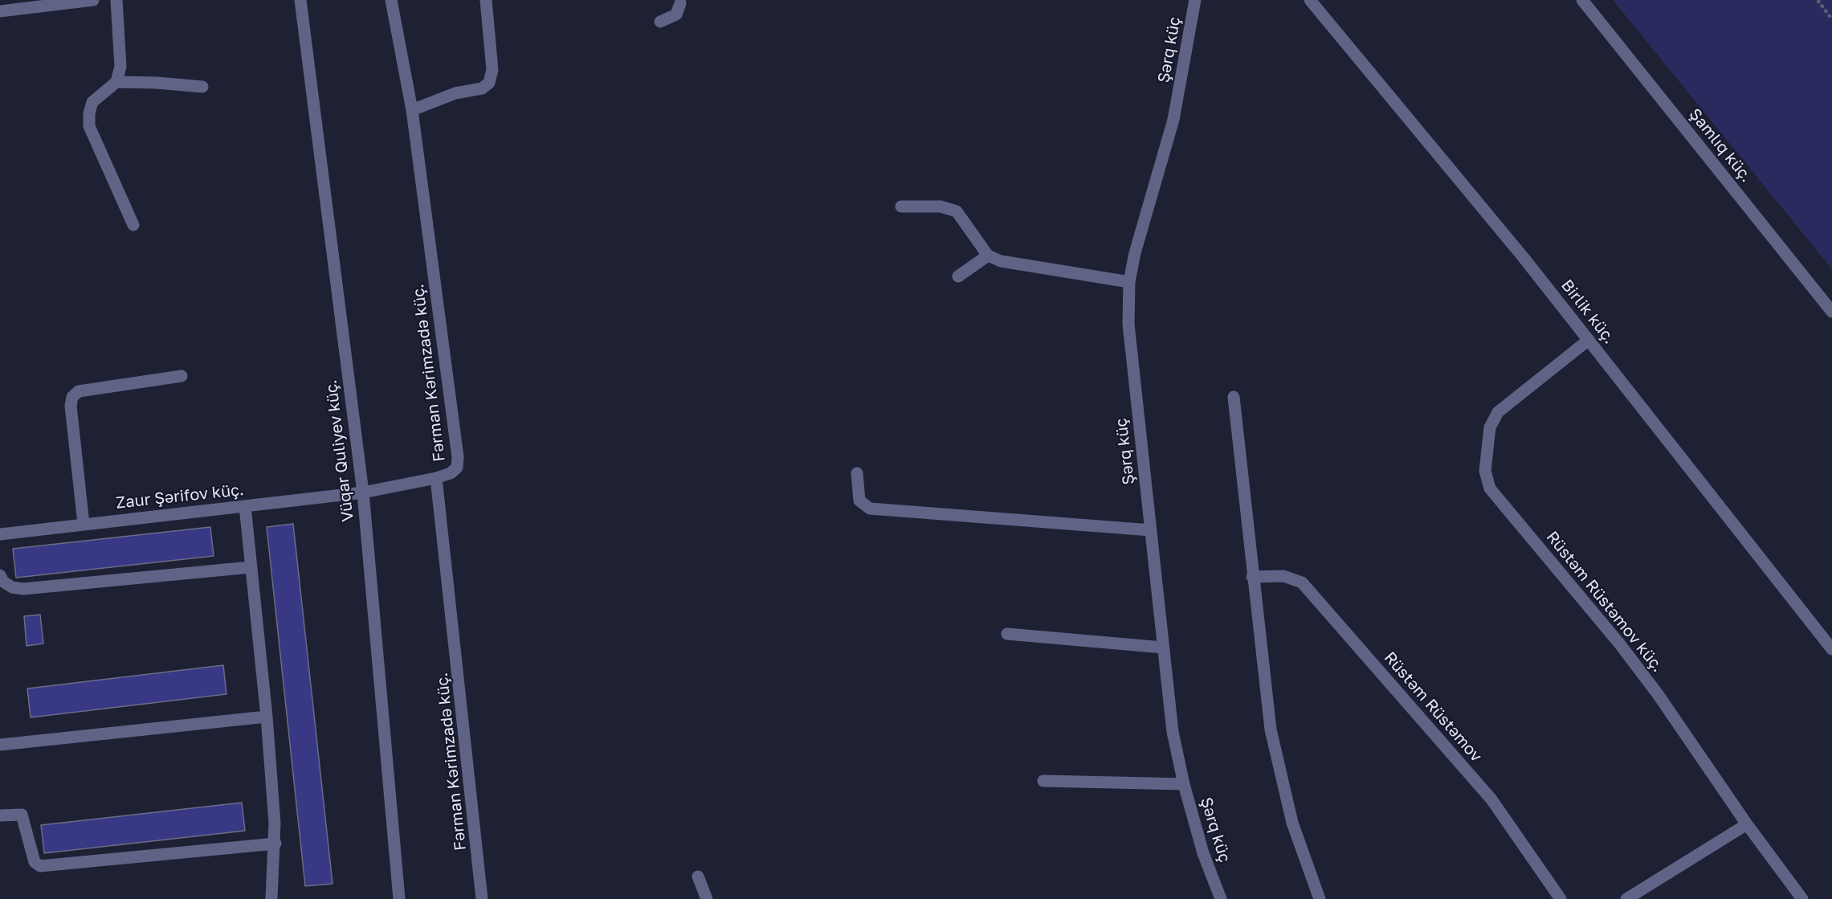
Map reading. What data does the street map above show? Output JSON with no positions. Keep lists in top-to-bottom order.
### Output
{
  "streets": {
    "street": [
      "Şərq küç",
      "Şamlıq küç.",
      "Birlik küç.",
      "Fərman Kərimzadə küç.",
      "Vüqar Quliyev küç.",
      "Zaur Şərifov küç.",
      "Rüstəm Rüstəmov küç.",
      "Rüstəm Rüstəmov"
    ]
  },
  "crossings": [
    ["Birlik küç.", "Rüstəm Rüstəmov küç."],
    ["Fərman Kərimzadə küç.", "Zaur Şərifov küç."],
    ["Vüqar Quliyev küç.", "Zaur Şərifov küç."]
  ]
}
